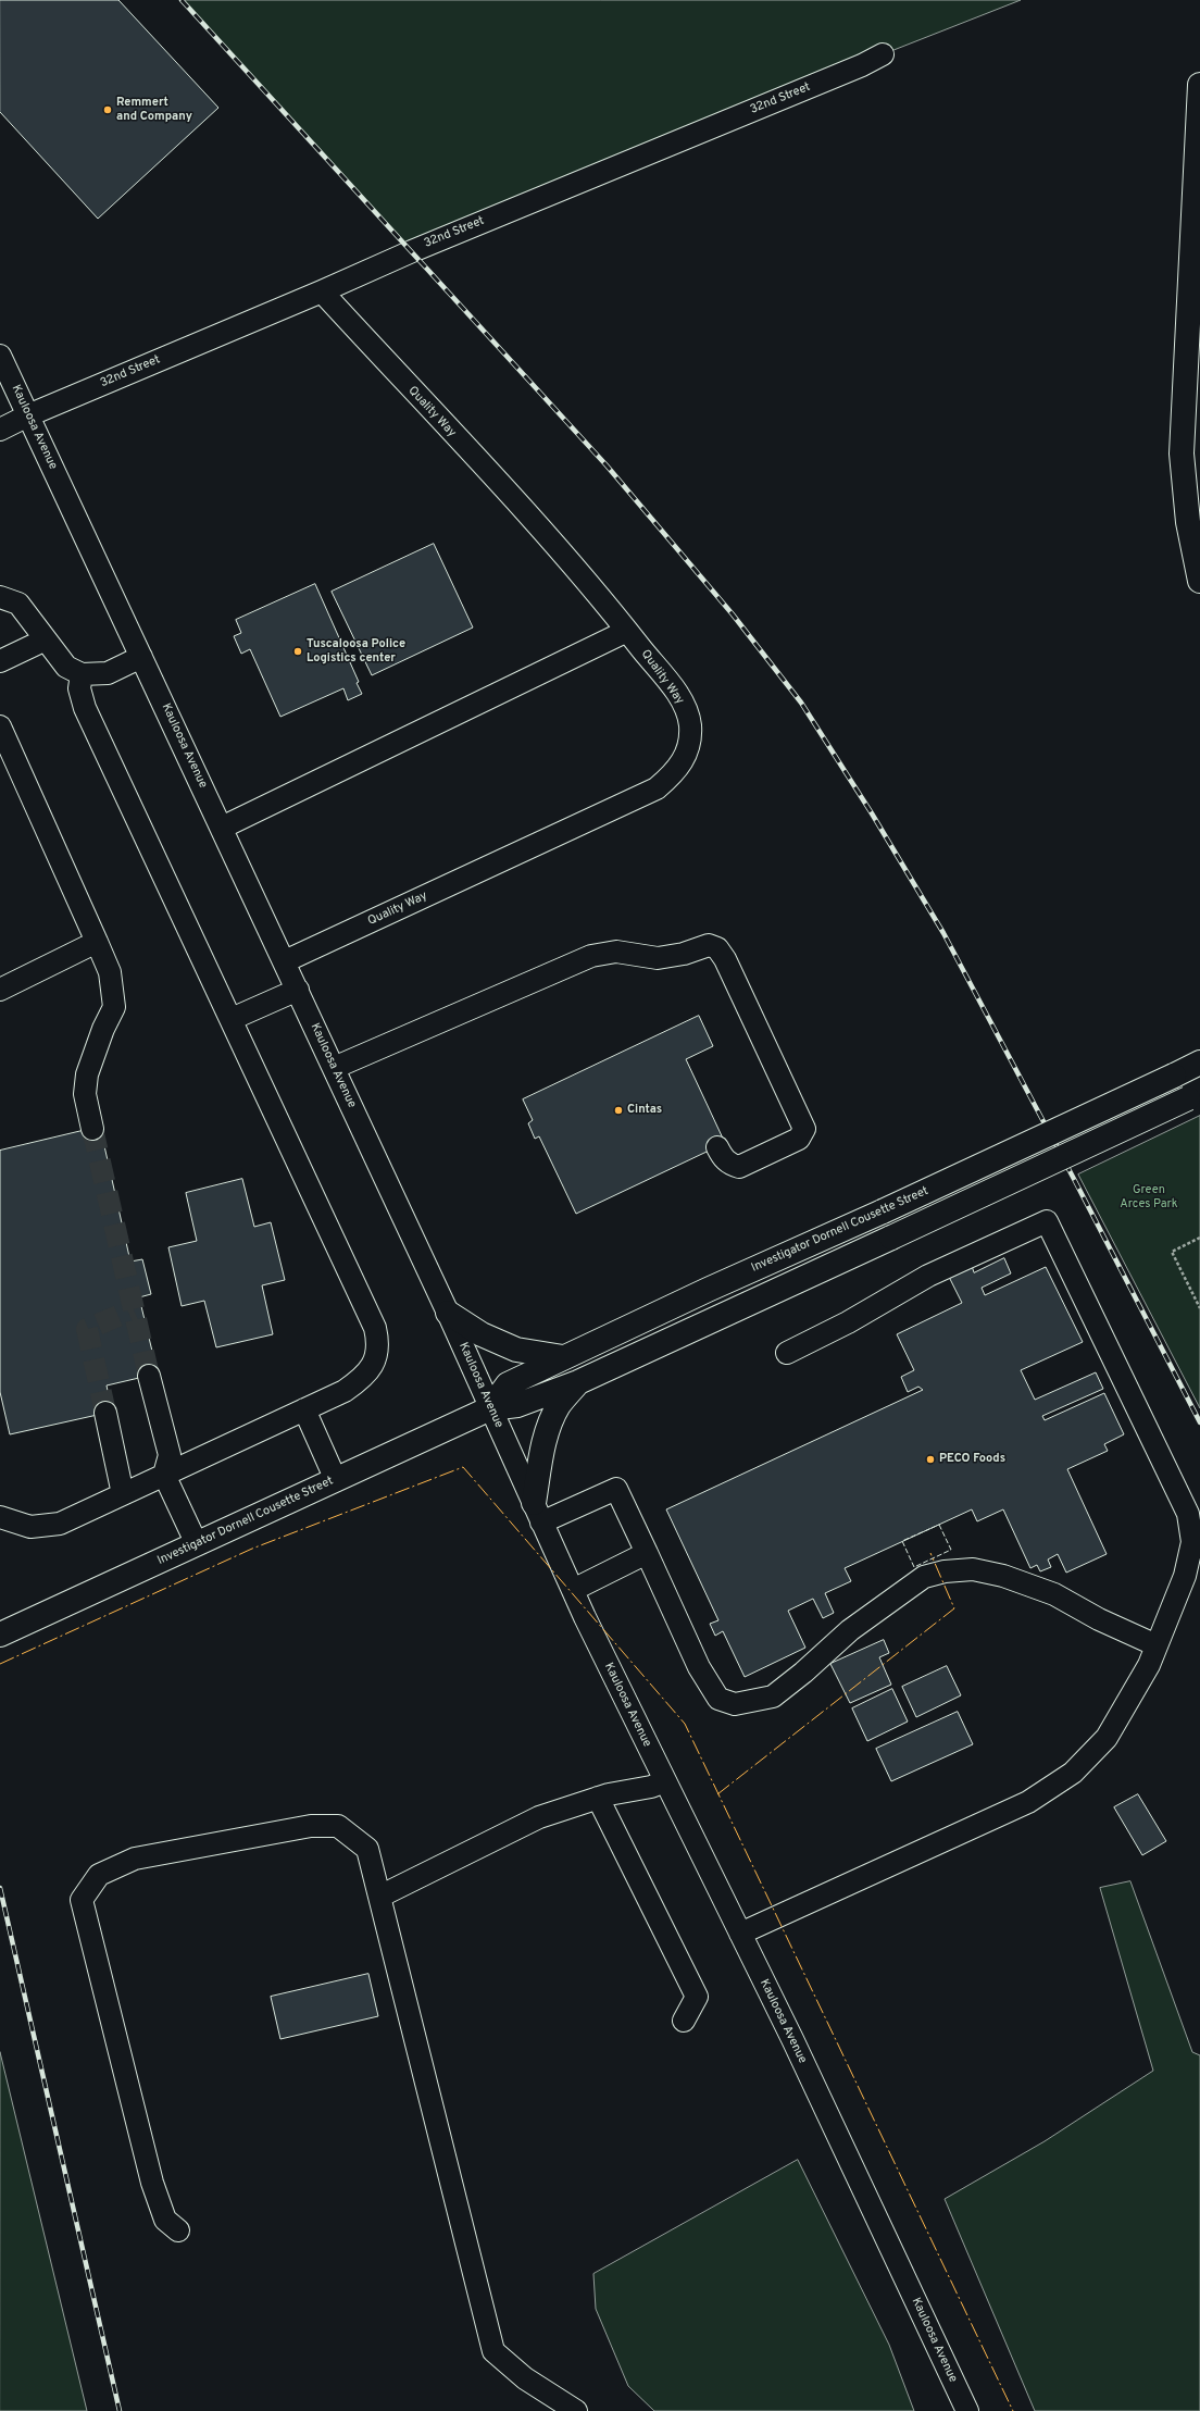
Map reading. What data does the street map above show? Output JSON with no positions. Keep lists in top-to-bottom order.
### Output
{
  "streets": {
    "main road": ["Investigator Dornell Cousette Street"],
    "street": ["32nd Street", "Quality Way", "Kauloosa Avenue"]
  },
  "crossings": [
    ["32nd Street", "Quality Way"],
    ["32nd Street", "Kauloosa Avenue"],
    ["Quality Way", "Kauloosa Avenue"],
    ["Kauloosa Avenue", "Investigator Dornell Cousette Street"]
  ],
  "parks": ["Green Arces Park"],
  "places": [
    "Remmert and Company",
    "Tuscaloosa Police Logistics center",
    "Cintas",
    "PECO Foods"
  ]
}
